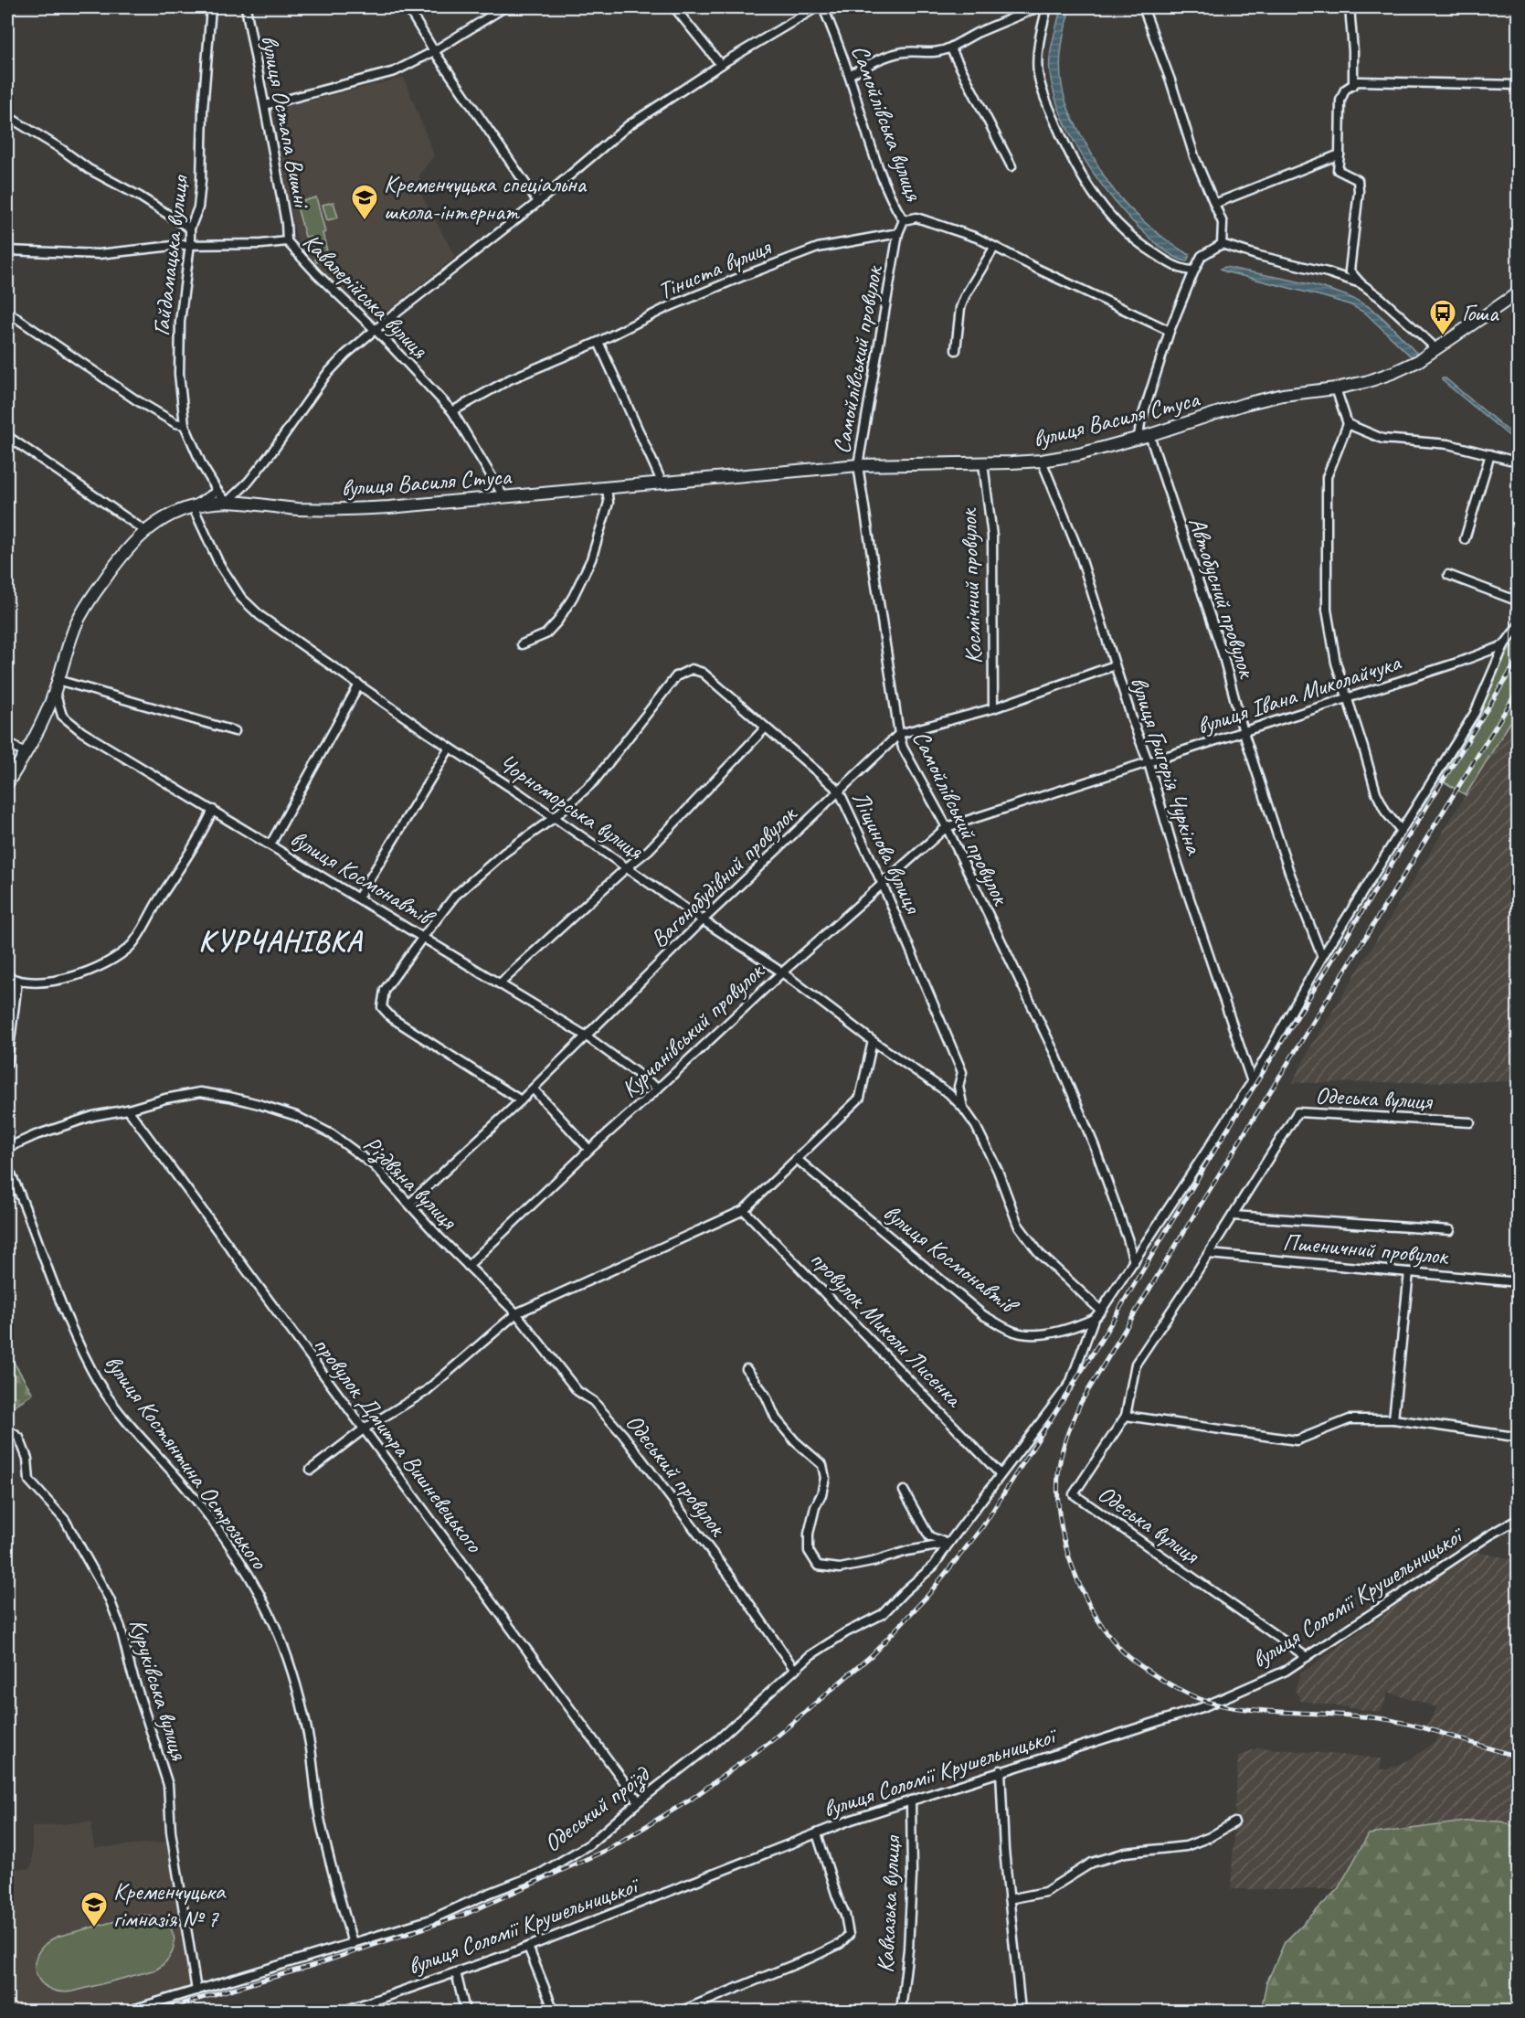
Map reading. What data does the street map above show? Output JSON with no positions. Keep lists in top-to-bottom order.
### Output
{
  "streets": {
    "main road": ["вулиця Василя Стуса"],
    "street": [
      "вулиця Остапа Вишні",
      "Самойлівська вулиця",
      "Гайдамацька вулиця",
      "Тіниста вулиця",
      "Кавалерійська вулиця",
      "Самойлівський провулок",
      "Космічний провулок",
      "Автобусний провулок",
      "вулиця Івана Миколайчука",
      "вулиця Григорія Чуркіна",
      "Чорноморська вулиця",
      "Ліщинова вулиця",
      "вулиця Космонавтів",
      "Вагонобудівний провулок",
      "Курчанівський провулок",
      "Одеська вулиця",
      "Різдвяна вулиця",
      "Пшеничний провулок",
      "провулок Миколи Лисенка",
      "провулок Дмитра Вишневецького",
      "вулиця Костянтина Острозького",
      "Одеський провулок",
      "вулиця Соломії Крушельницької",
      "Куруківська вулиця",
      "Одеський проїзд",
      "Кавказька вулиця"
    ]
  },
  "crossings": [
    ["вулиця Остапа Вишні", "Кавалерійська вулиця"],
    ["Гайдамацька вулиця", "Кавалерійська вулиця"],
    ["Гайдамацька вулиця", "вулиця Василя Стуса"],
    ["Тіниста вулиця", "Кавалерійська вулиця"],
    ["Тіниста вулиця", "Самойлівський провулок"],
    ["Кавалерійська вулиця", "вулиця Василя Стуса"],
    ["Самойлівський провулок", "вулиця Василя Стуса"],
    ["Самойлівський провулок", "вулиця Івана Миколайчука"],
    ["Самойлівський провулок", "Вагонобудівний провулок"],
    ["Самойлівський провулок", "Курчанівський провулок"],
    ["вулиця Василя Стуса", "Космічний провулок"],
    ["вулиця Василя Стуса", "Автобусний провулок"],
    ["вулиця Василя Стуса", "вулиця Григорія Чуркіна"],
    ["вулиця Василя Стуса", "Чорноморська вулиця"],
    ["Космічний провулок", "Вагонобудівний провулок"],
    ["Автобусний провулок", "вулиця Івана Миколайчука"],
    ["вулиця Івана Миколайчука", "вулиця Григорія Чуркіна"],
    ["вулиця Івана Миколайчука", "Курчанівський провулок"],
    ["вулиця Григорія Чуркіна", "Вагонобудівний провулок"],
    ["Чорноморська вулиця", "Ліщинова вулиця"],
    ["Чорноморська вулиця", "Вагонобудівний провулок"],
    ["Чорноморська вулиця", "Курчанівський провулок"],
    ["Ліщинова вулиця", "вулиця Космонавтів"],
    ["Ліщинова вулиця", "Вагонобудівний провулок"],
    ["Ліщинова вулиця", "Курчанівський провулок"],
    ["вулиця Космонавтів", "Вагонобудівний провулок"],
    ["вулиця Космонавтів", "Курчанівський провулок"],
    ["вулиця Космонавтів", "Одеський проїзд"],
    ["Вагонобудівний провулок", "Різдвяна вулиця"],
    ["Курчанівський провулок", "Різдвяна вулиця"],
    ["Одеська вулиця", "Пшеничний провулок"],
    ["Одеська вулиця", "вулиця Соломії Крушельницької"],
    ["Різдвяна вулиця", "провулок Дмитра Вишневецького"],
    ["Різдвяна вулиця", "Одеський провулок"],
    ["провулок Миколи Лисенка", "Одеський проїзд"],
    ["провулок Дмитра Вишневецького", "Одеський проїзд"],
    ["вулиця Костянтина Острозького", "Одеський проїзд"],
    ["Одеський провулок", "Одеський проїзд"],
    ["вулиця Соломії Крушельницької", "Кавказька вулиця"],
    ["Куруківська вулиця", "Одеський проїзд"]
  ],
  "districts": ["КУРЧАНІВКА"],
  "places": {
    "school or university": ["Кременчуцька спеціальна школа-інтернат", "Кременчуцька гімназія № 7"],
    "bus stop": ["Гоша"]
  }
}
